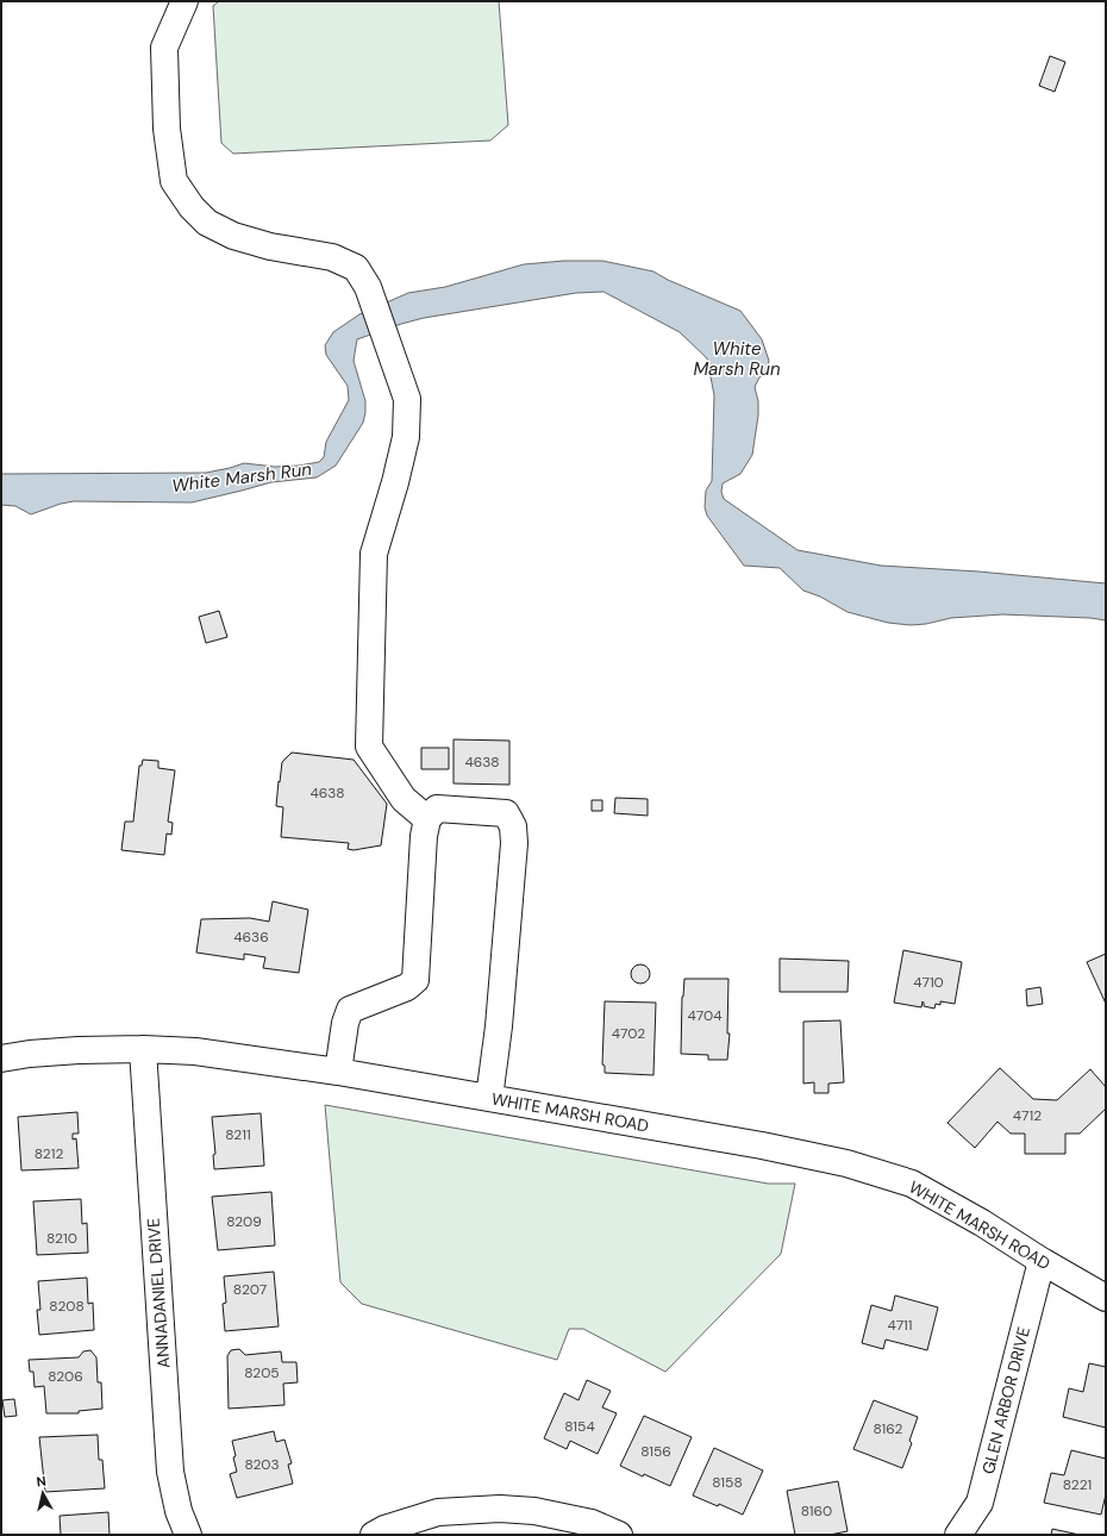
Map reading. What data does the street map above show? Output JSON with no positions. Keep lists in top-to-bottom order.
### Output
{
  "streets": {
    "street": ["WHITE MARSH ROAD", "ANNADANIEL DRIVE", "GLEN ARBOR DRIVE"]
  },
  "crossings": [
    ["WHITE MARSH ROAD", "ANNADANIEL DRIVE"],
    ["WHITE MARSH ROAD", "GLEN ARBOR DRIVE"]
  ],
  "water": ["White Marsh Run"],
  "house_numbers": [
    "4638",
    "4638",
    "4636",
    "4710",
    "4704",
    "4702",
    "4712",
    "8211",
    "8212",
    "8209",
    "8210",
    "8207",
    "8208",
    "4711",
    "8205",
    "8206",
    "8154",
    "8162",
    "8156",
    "8203",
    "8158",
    "8221",
    "8160"
  ],
  "north": "top"
}
